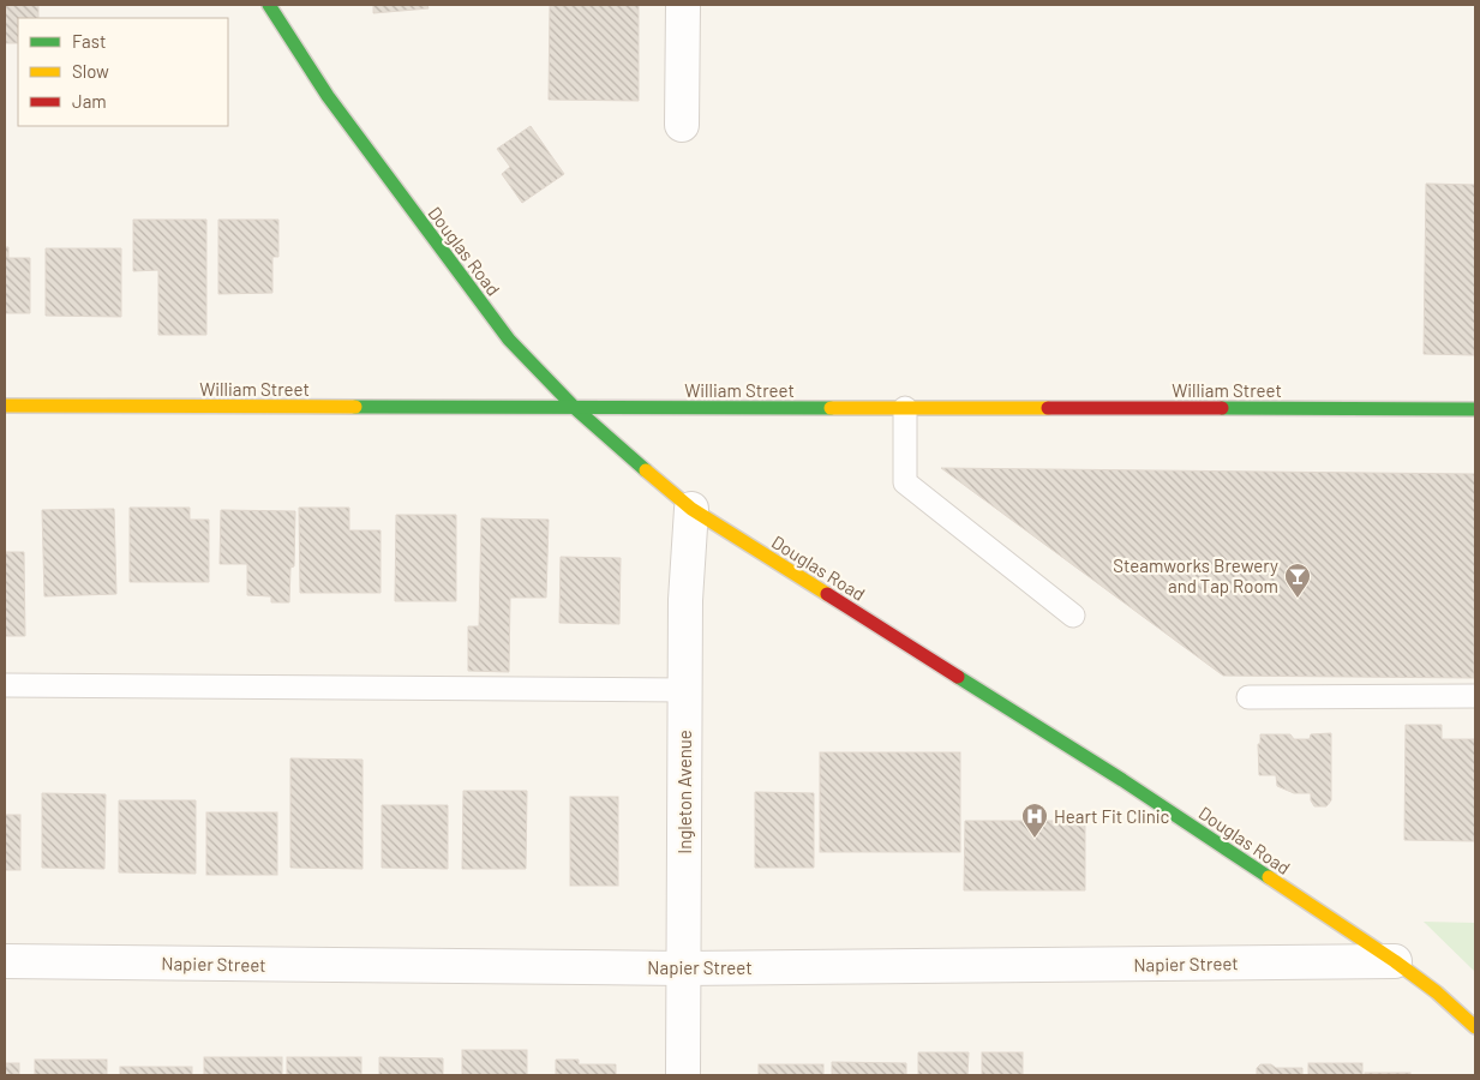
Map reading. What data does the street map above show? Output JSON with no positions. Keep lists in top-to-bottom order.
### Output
{
  "streets": {
    "street": [
      "Douglas Road",
      "William Street",
      "Ingleton Avenue",
      "Napier Street"
    ]
  },
  "crossings": [
    ["Douglas Road", "William Street"],
    ["Douglas Road", "Ingleton Avenue"],
    ["Douglas Road", "Napier Street"],
    ["Ingleton Avenue", "Napier Street"]
  ],
  "places": {
    "bar": ["Steamworks Brewery and Tap Room"],
    "hospital": ["Heart Fit Clinic"]
  },
  "legend": ["Fast", "Slow", "Jam"]
}
